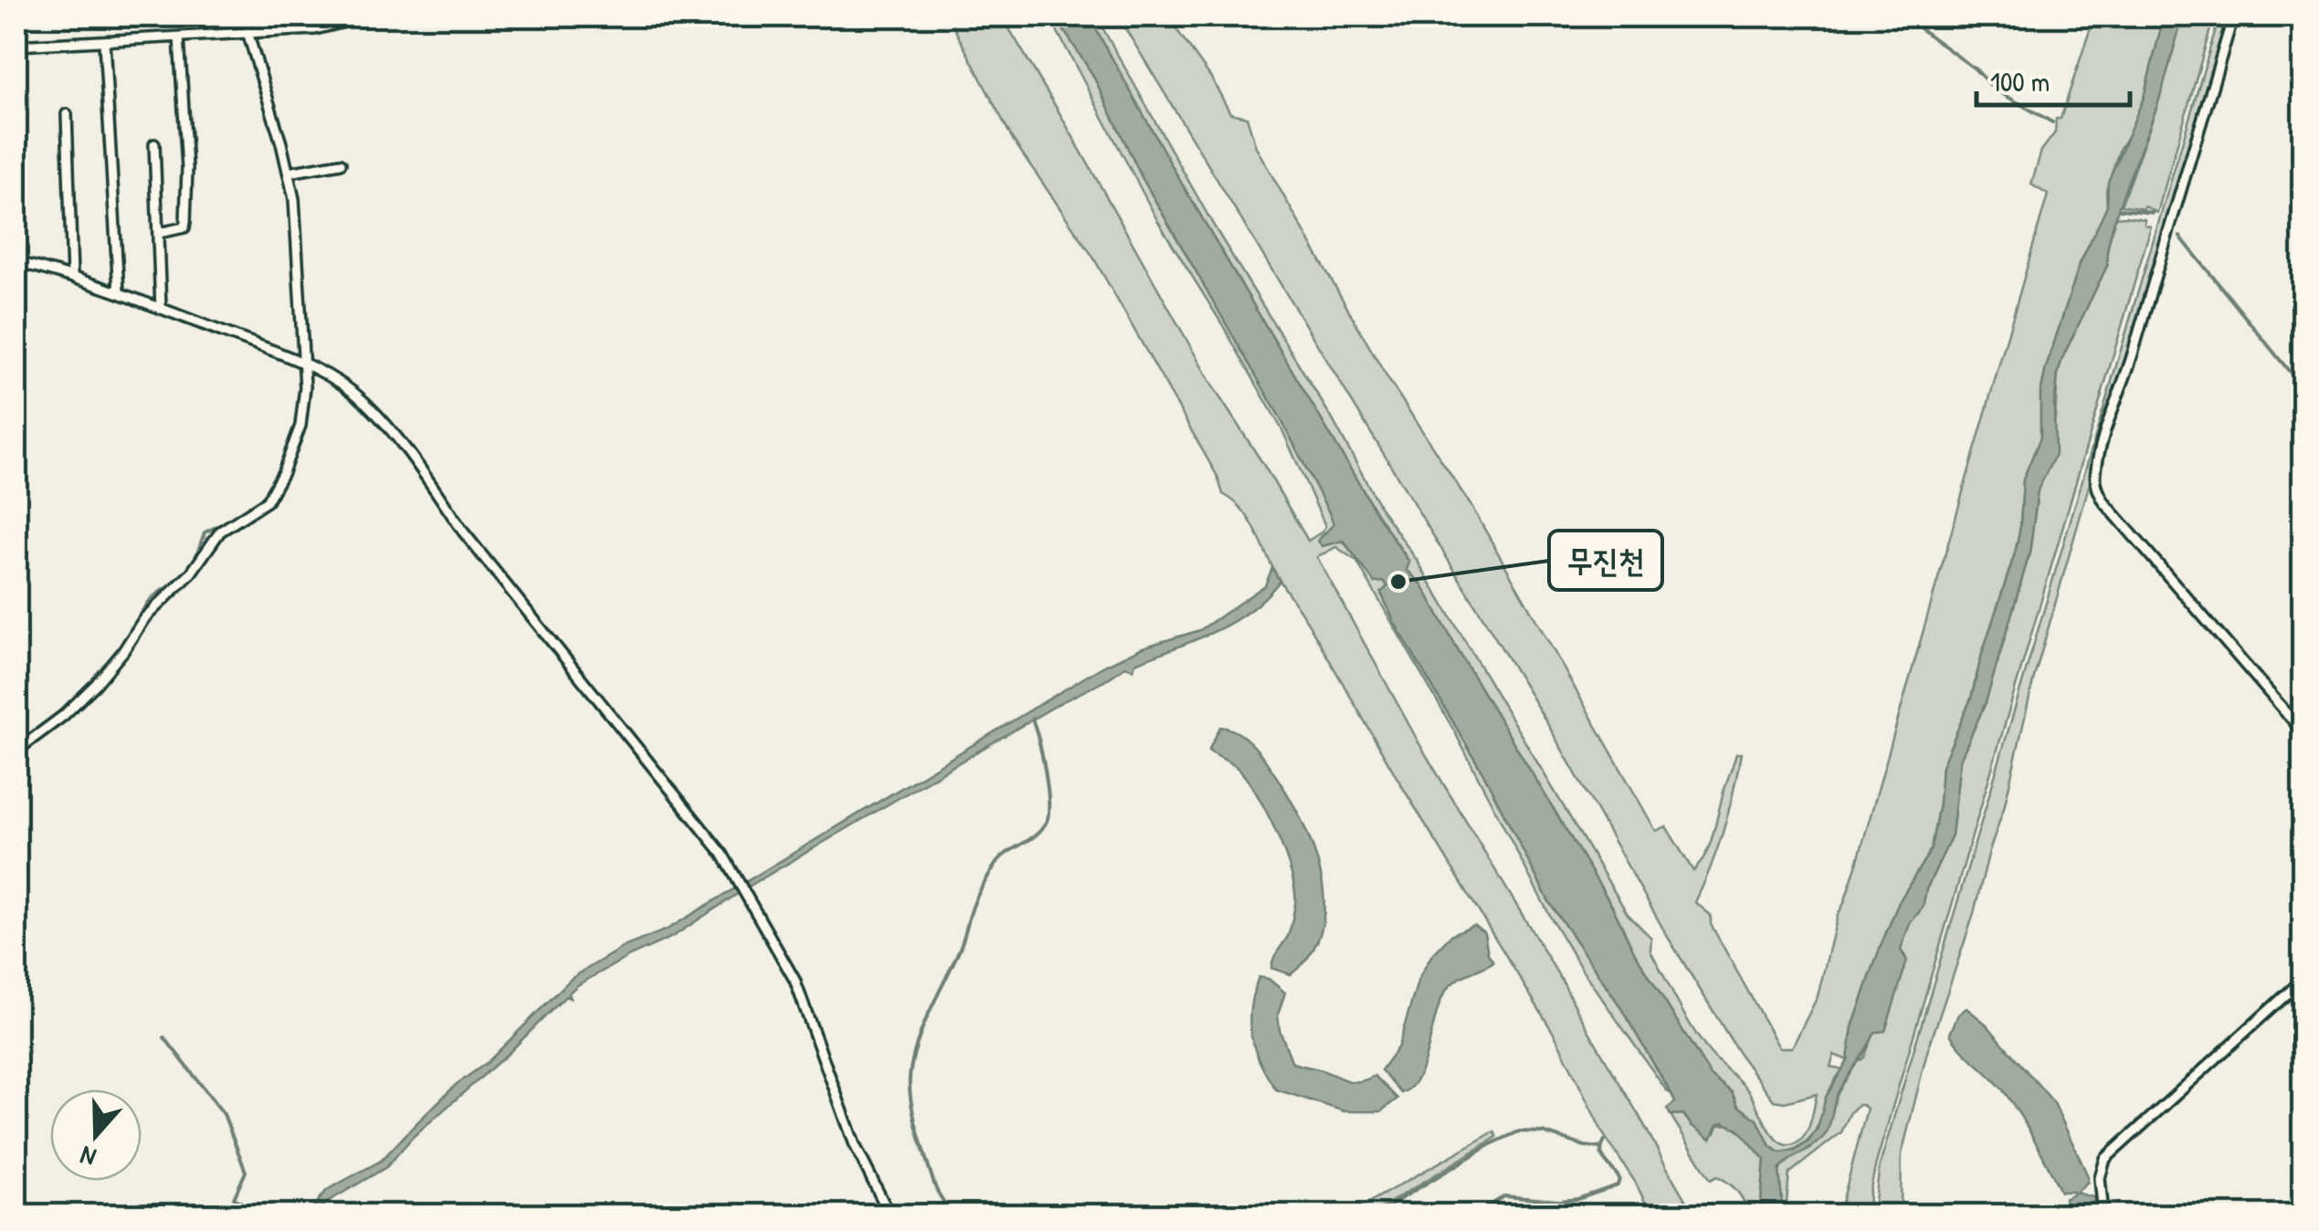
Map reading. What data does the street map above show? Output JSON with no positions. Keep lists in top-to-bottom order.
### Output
{
  "places": ["무진천"],
  "scale_bar": "100 m",
  "north": "bottom"
}
